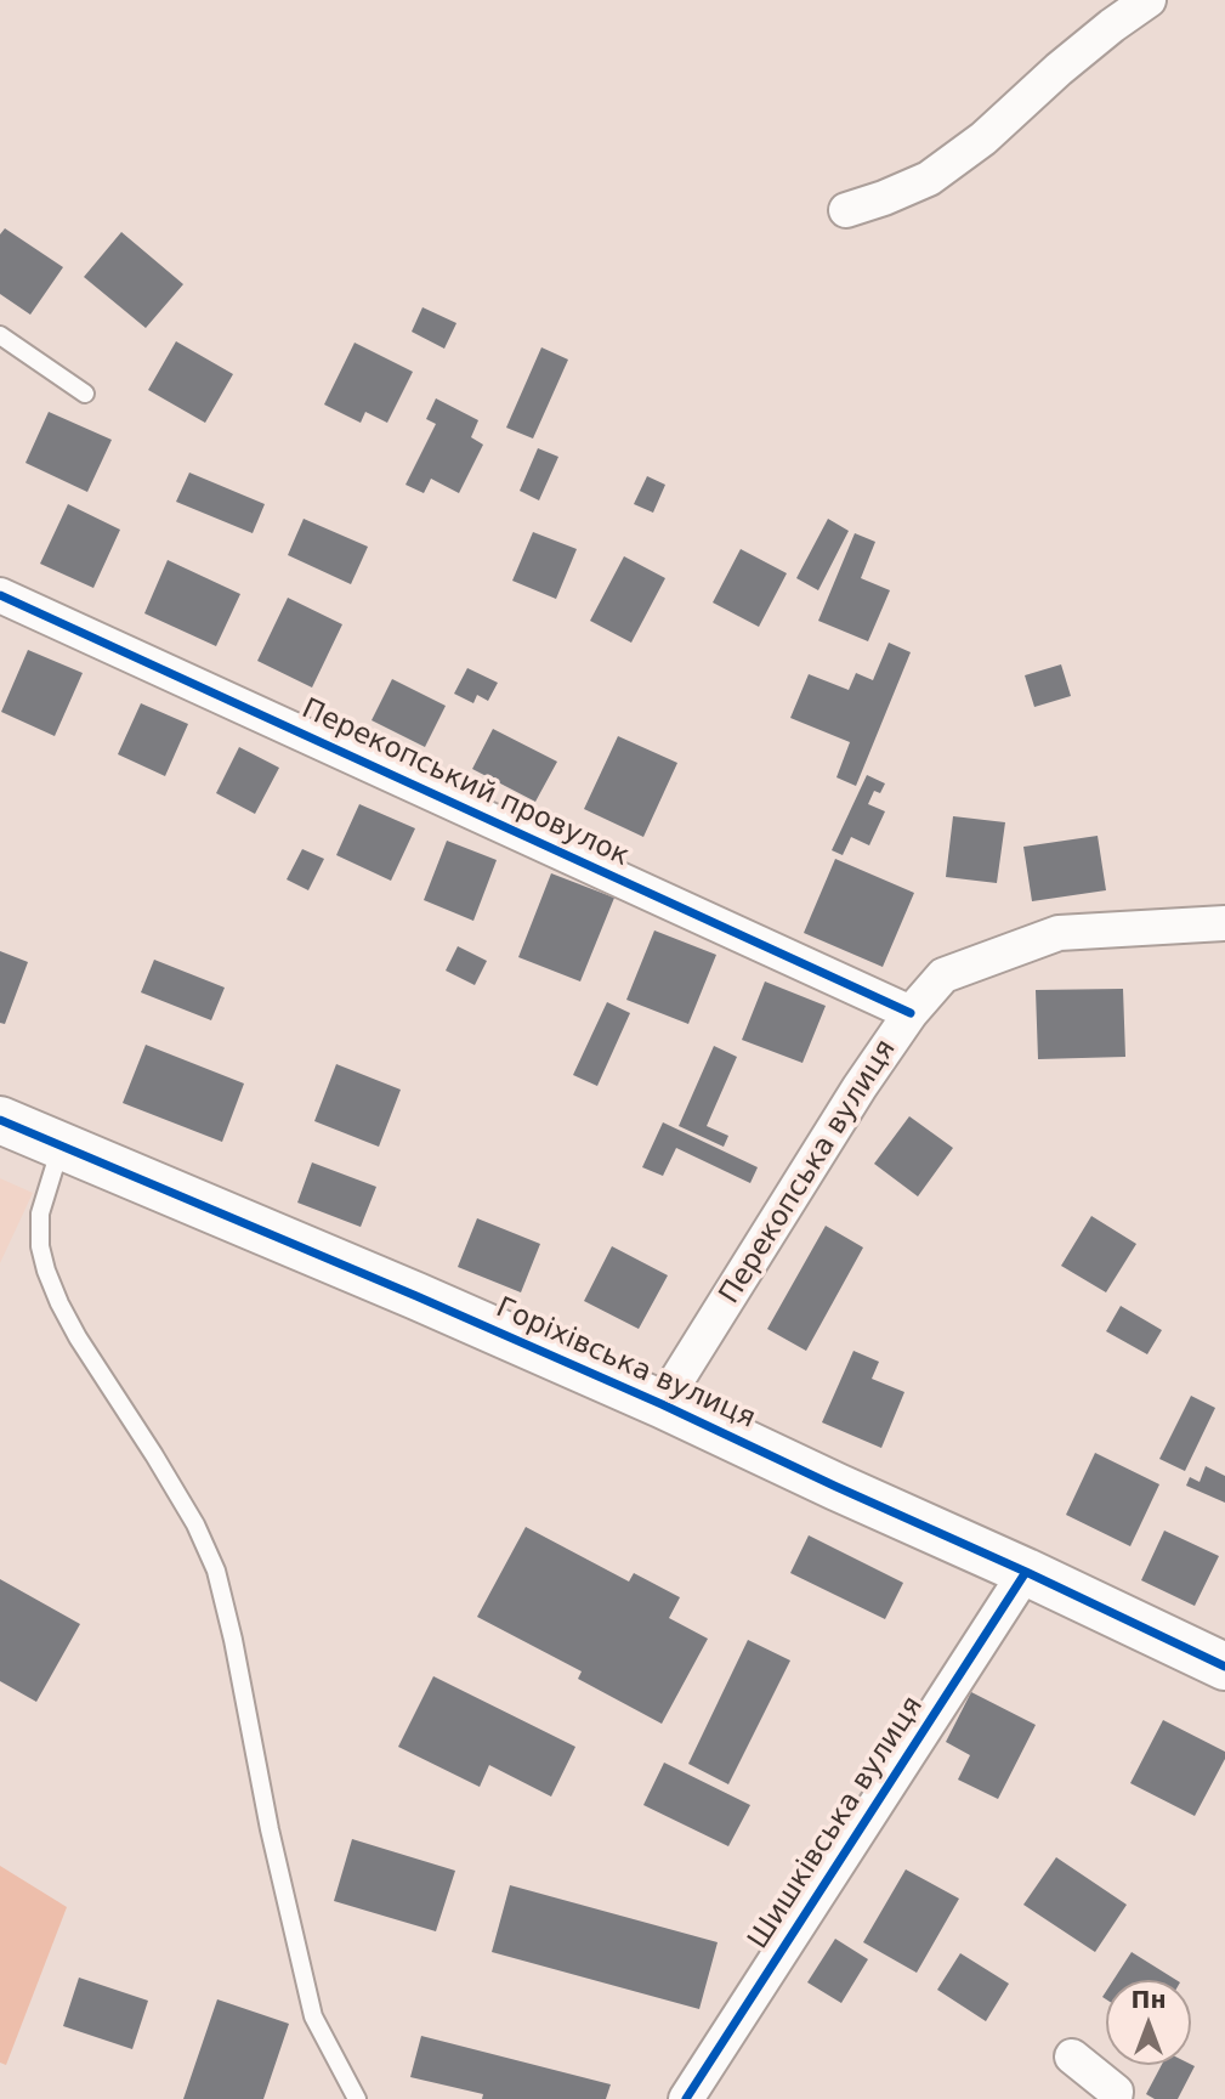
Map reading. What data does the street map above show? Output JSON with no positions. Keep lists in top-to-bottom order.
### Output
{
  "streets": {
    "street": [
      "Перекопський провулок",
      "Перекопська вулиця",
      "Горіхівська вулиця",
      "Шишківська вулиця"
    ]
  },
  "crossings": [
    ["Перекопський провулок", "Перекопська вулиця"],
    ["Перекопська вулиця", "Горіхівська вулиця"],
    ["Горіхівська вулиця", "Шишківська вулиця"]
  ],
  "north": "top"
}
